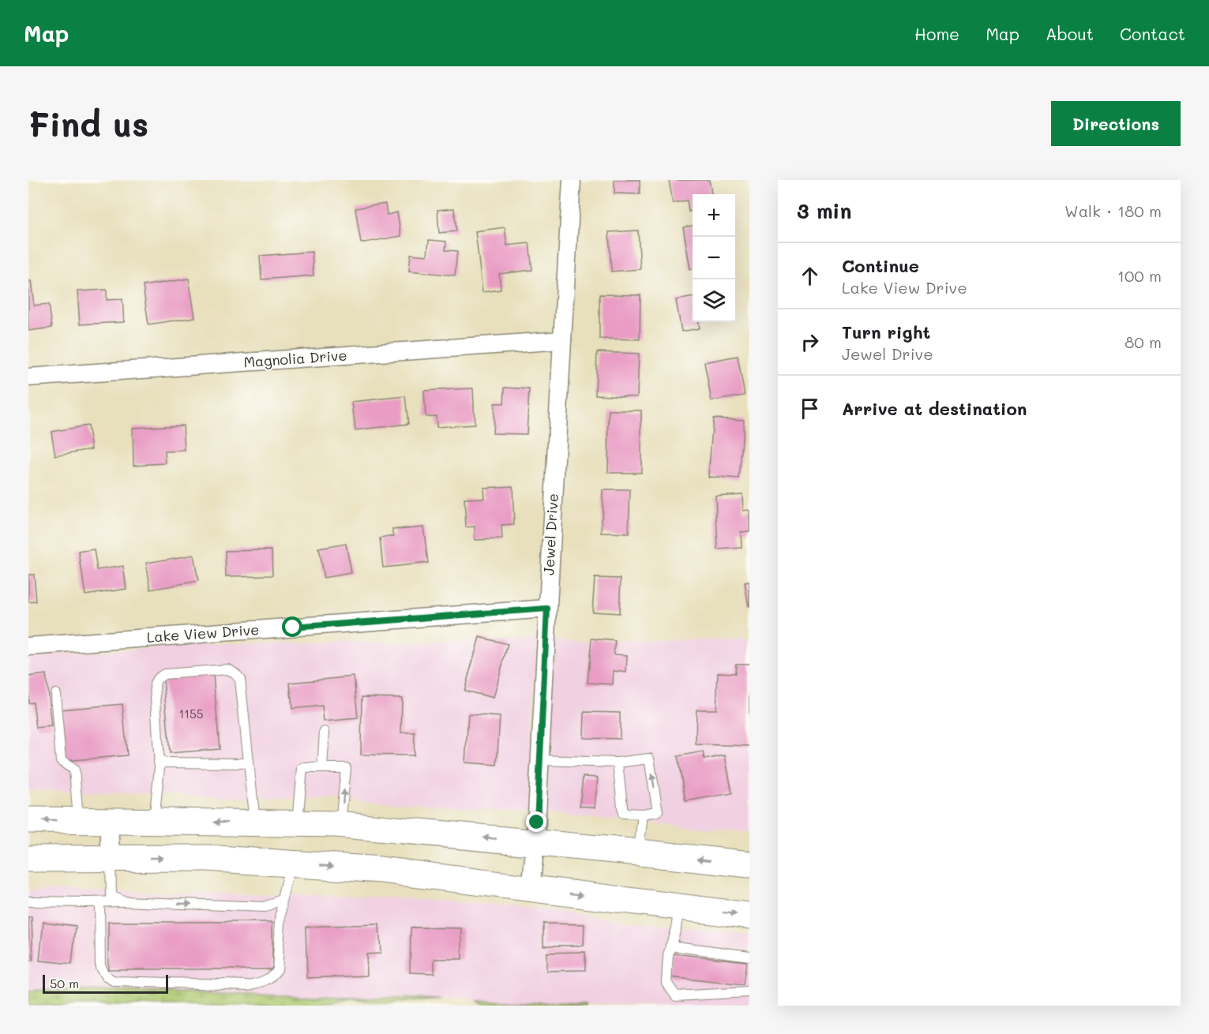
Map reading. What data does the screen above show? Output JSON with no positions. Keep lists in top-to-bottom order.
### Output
{
  "streets": {
    "street": ["Magnolia Drive", "Jewel Drive", "Lake View Drive"]
  },
  "crossings": [
    ["Magnolia Drive", "Jewel Drive"],
    ["Jewel Drive", "Lake View Drive"]
  ],
  "house_numbers": ["1155"],
  "scale_bar": "50 m",
  "page": {
    "header": "Map",
    "nav": [
      "Home",
      "Map",
      "About",
      "Contact"
    ],
    "buttons": "Directions",
    "title": "Find us",
    "heading": ["3 min", "Walk · 180 m"],
    "map_buttons": ["+", "−"],
    "list": [
      ["Continue", "Lake View Drive", "100 m"],
      ["Turn right", "Jewel Drive", "80 m"],
      "Arrive at destination"
    ],
    "scale": "50 m"
  }
}
